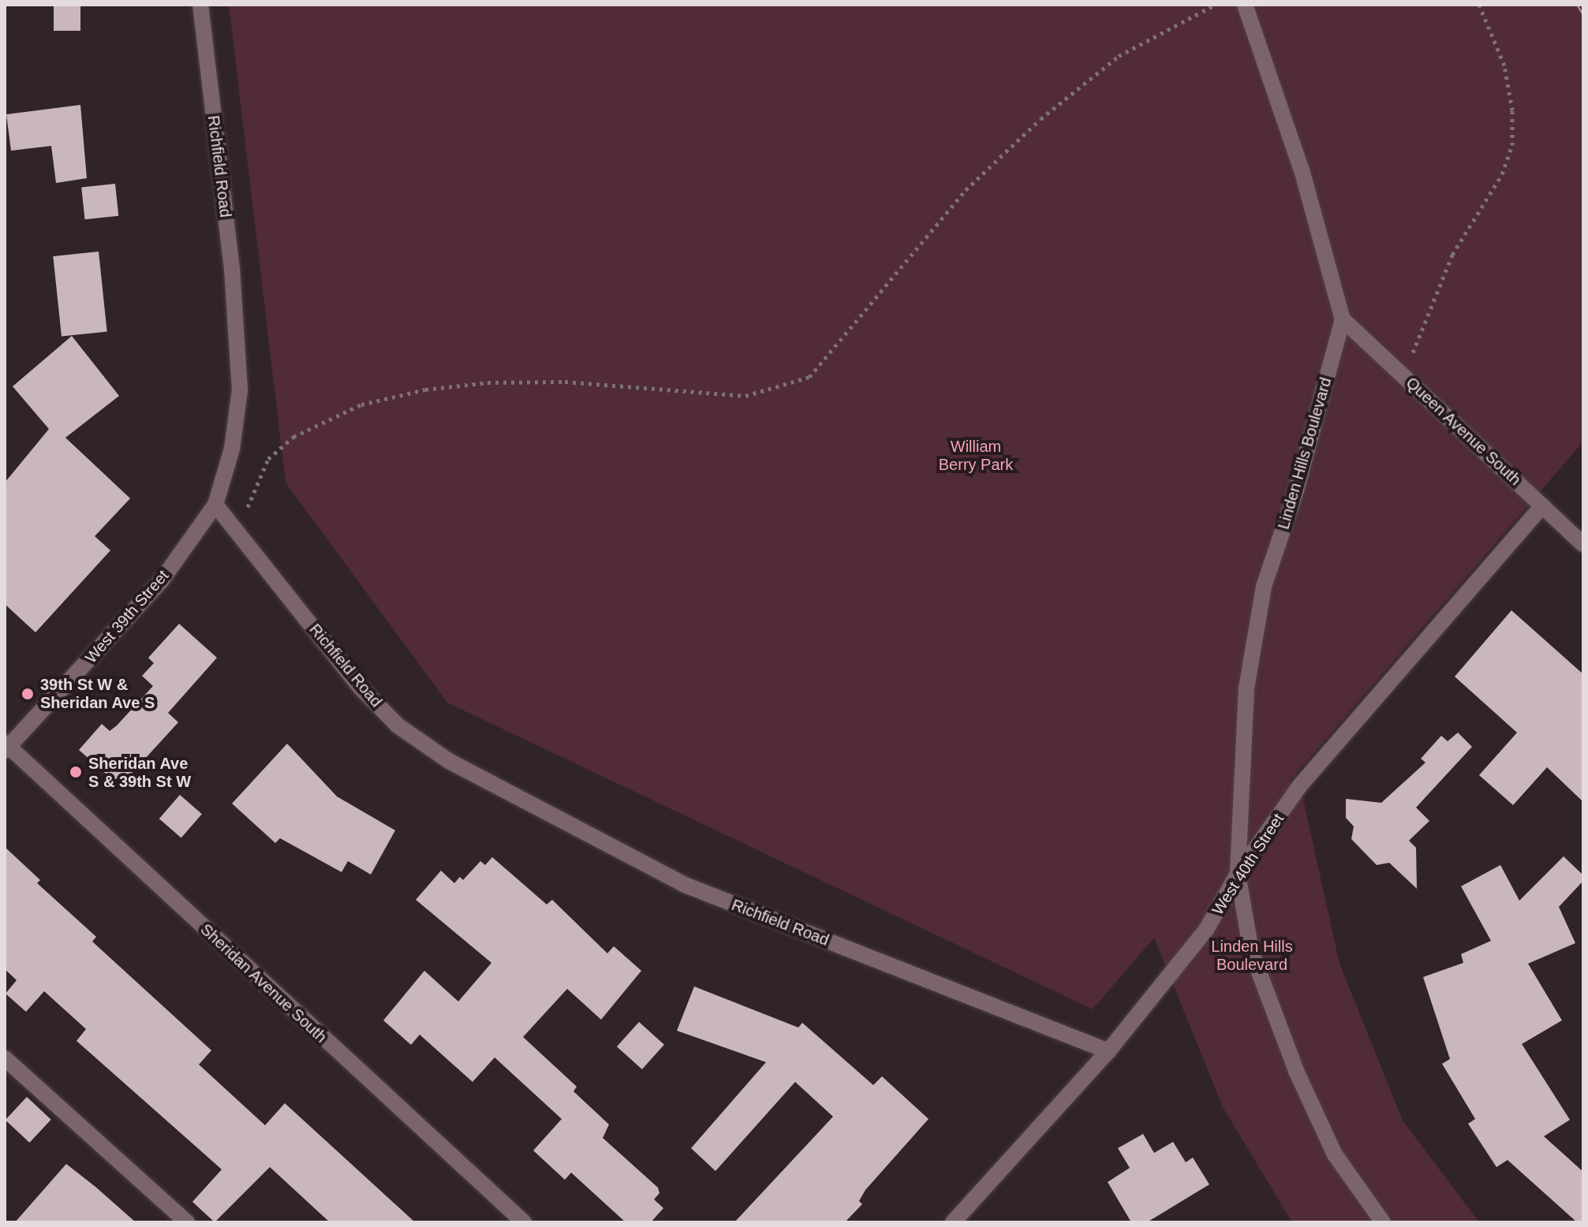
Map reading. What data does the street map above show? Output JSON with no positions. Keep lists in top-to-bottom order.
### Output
{
  "streets": {
    "street": [
      "Richfield Road",
      "Queen Avenue South",
      "Linden Hills Boulevard",
      "West 39th Street",
      "West 40th Street",
      "Sheridan Avenue South"
    ]
  },
  "crossings": [
    ["Richfield Road", "West 39th Street"],
    ["Richfield Road", "West 40th Street"],
    ["Queen Avenue South", "Linden Hills Boulevard"],
    ["Queen Avenue South", "West 40th Street"],
    ["Linden Hills Boulevard", "West 40th Street"],
    ["West 39th Street", "Sheridan Avenue South"]
  ],
  "parks": ["William Berry Park", "Linden Hills Boulevard"],
  "places": ["39th St W & Sheridan Ave S", "Sheridan Ave S & 39th St W"]
}
